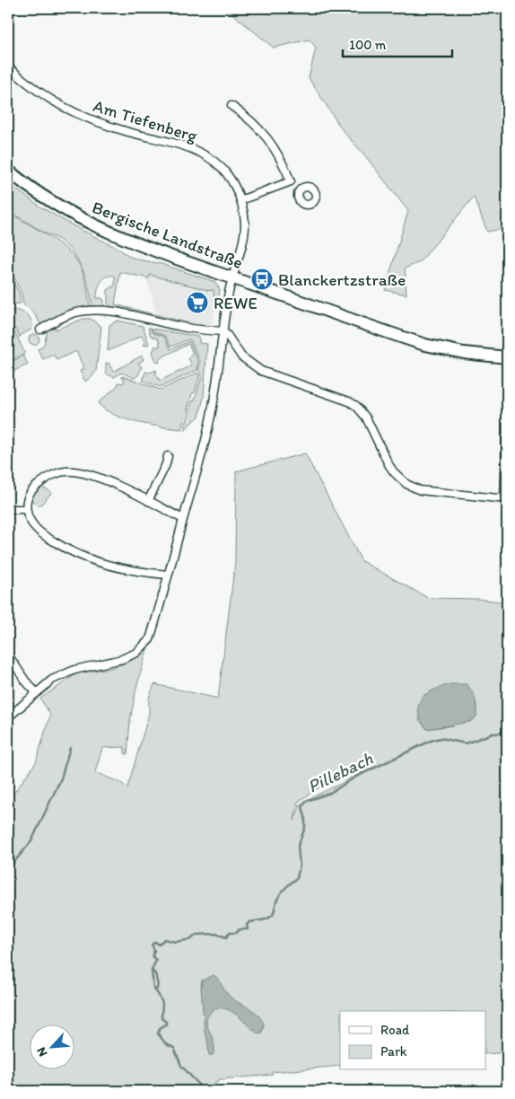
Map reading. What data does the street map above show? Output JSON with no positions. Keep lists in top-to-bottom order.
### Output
{
  "streets": {
    "main road": ["Bergische Landstraße"],
    "street": ["Am Tiefenberg"]
  },
  "crossings": [
    ["Am Tiefenberg", "Bergische Landstraße"]
  ],
  "water": ["Pillebach"],
  "places": {
    "bus stop": ["Blanckertzstraße"],
    "supermarket": ["REWE"]
  },
  "legend": ["Road", "Park"],
  "scale_bar": "100 m",
  "north": "bottom left"
}
